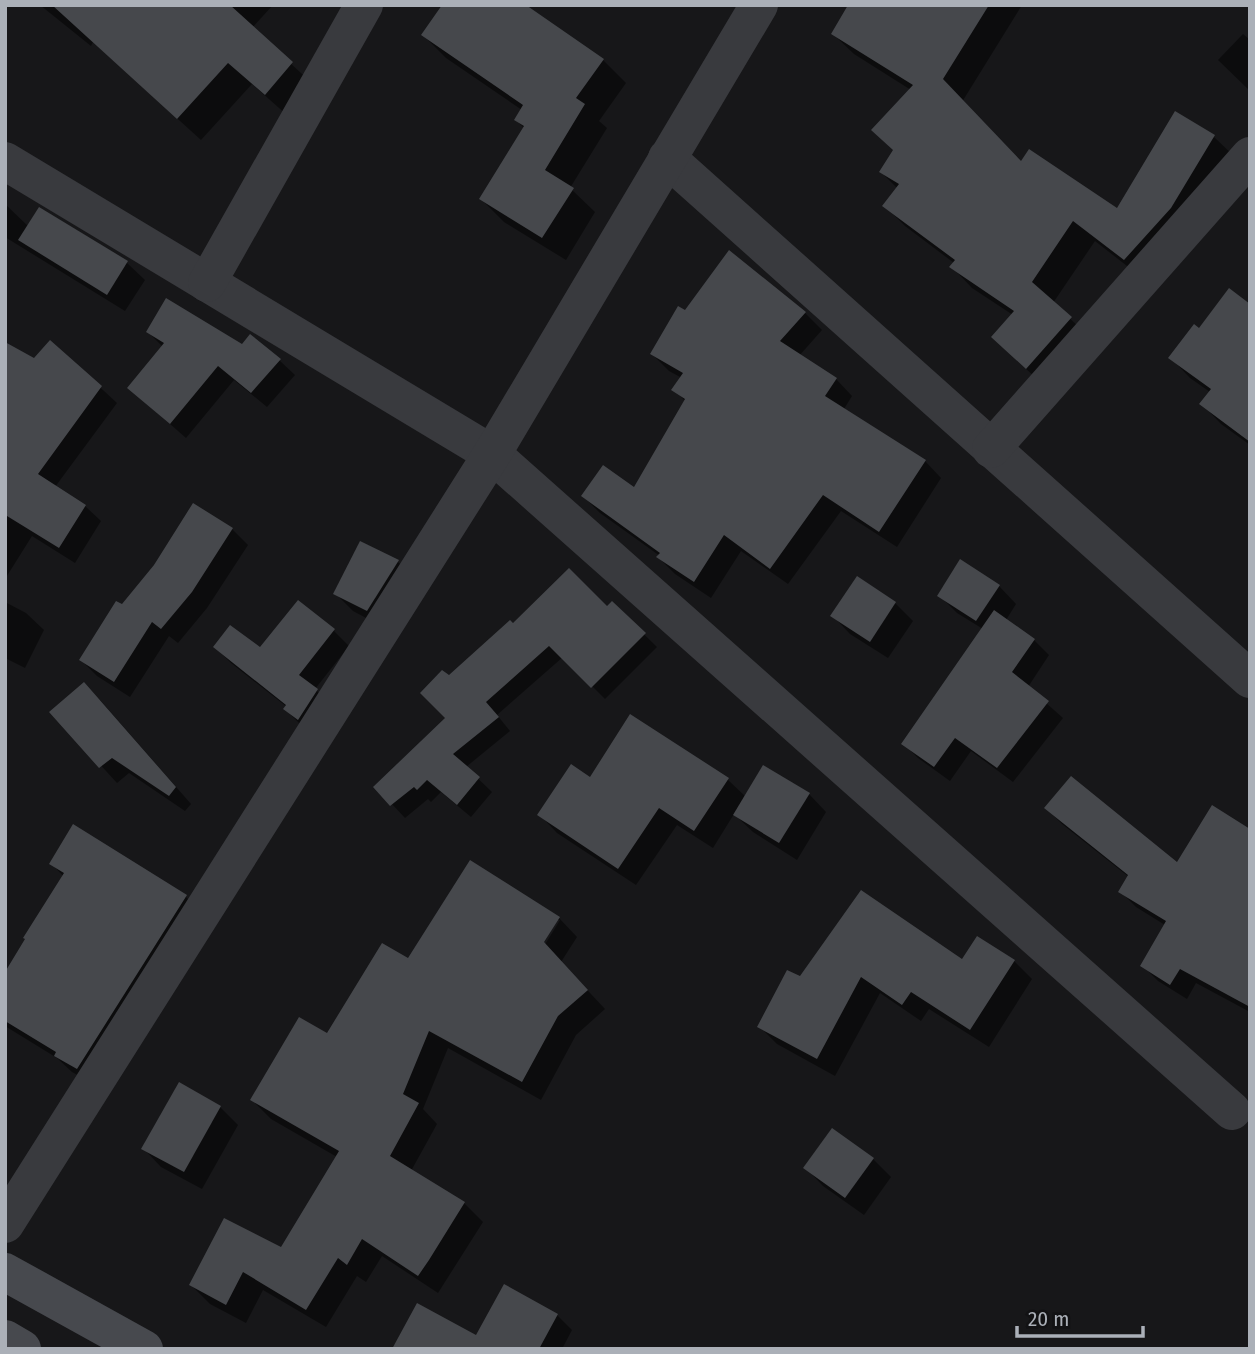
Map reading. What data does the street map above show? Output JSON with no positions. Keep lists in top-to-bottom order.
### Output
{
  "scale_bar": "20 m"
}
